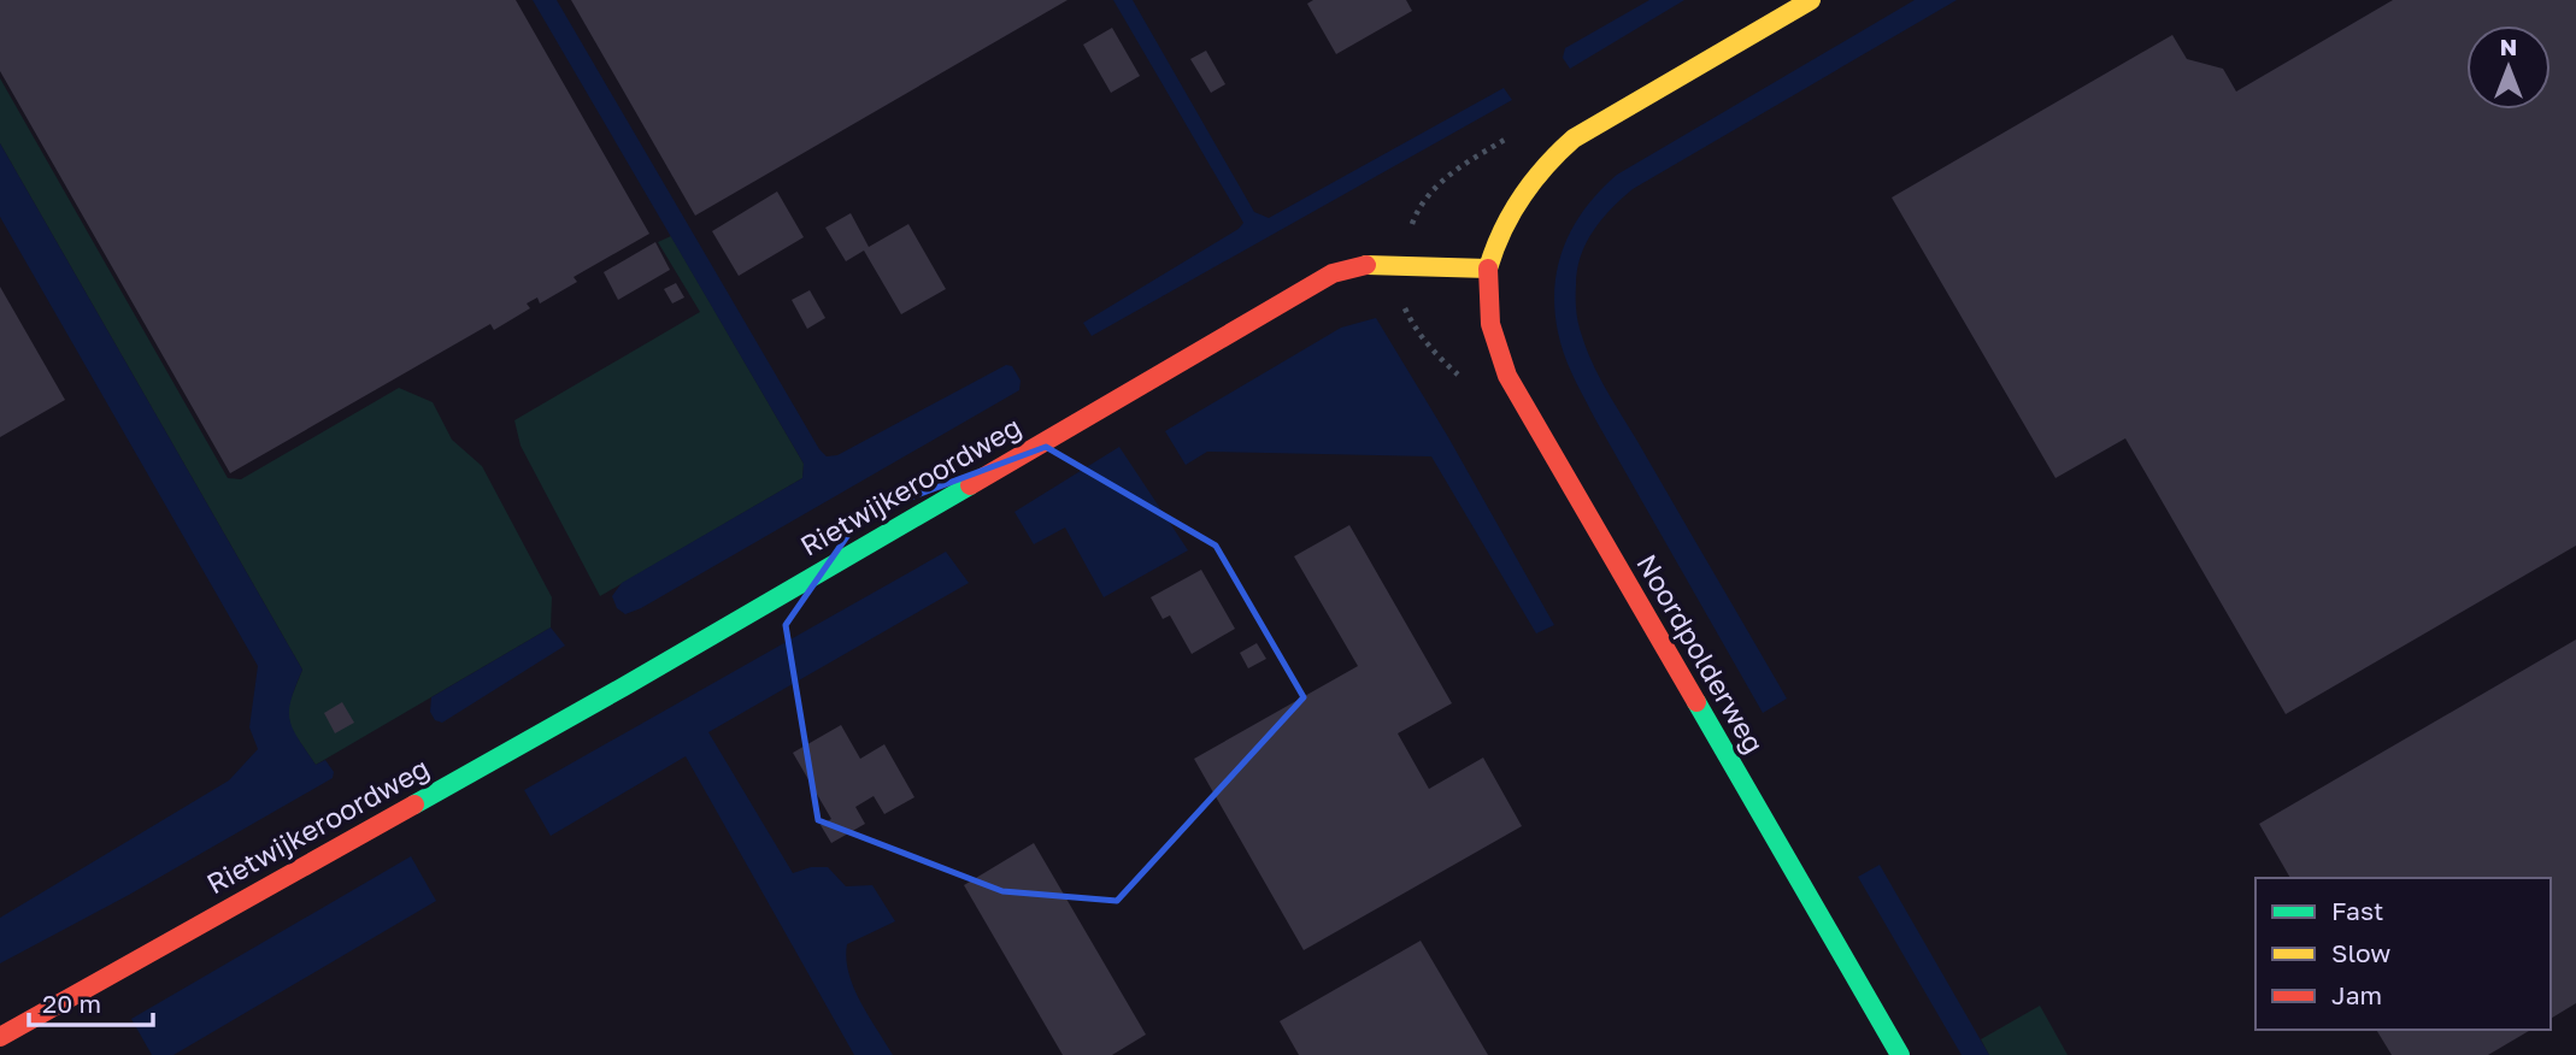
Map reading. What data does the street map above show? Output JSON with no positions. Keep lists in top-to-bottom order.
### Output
{
  "streets": {
    "street": ["Rietwijkeroordweg", "Noordpolderweg"]
  },
  "crossings": [
    ["Rietwijkeroordweg", "Noordpolderweg"]
  ],
  "legend": ["Fast", "Slow", "Jam"],
  "scale_bar": "20 m",
  "north": "top"
}
